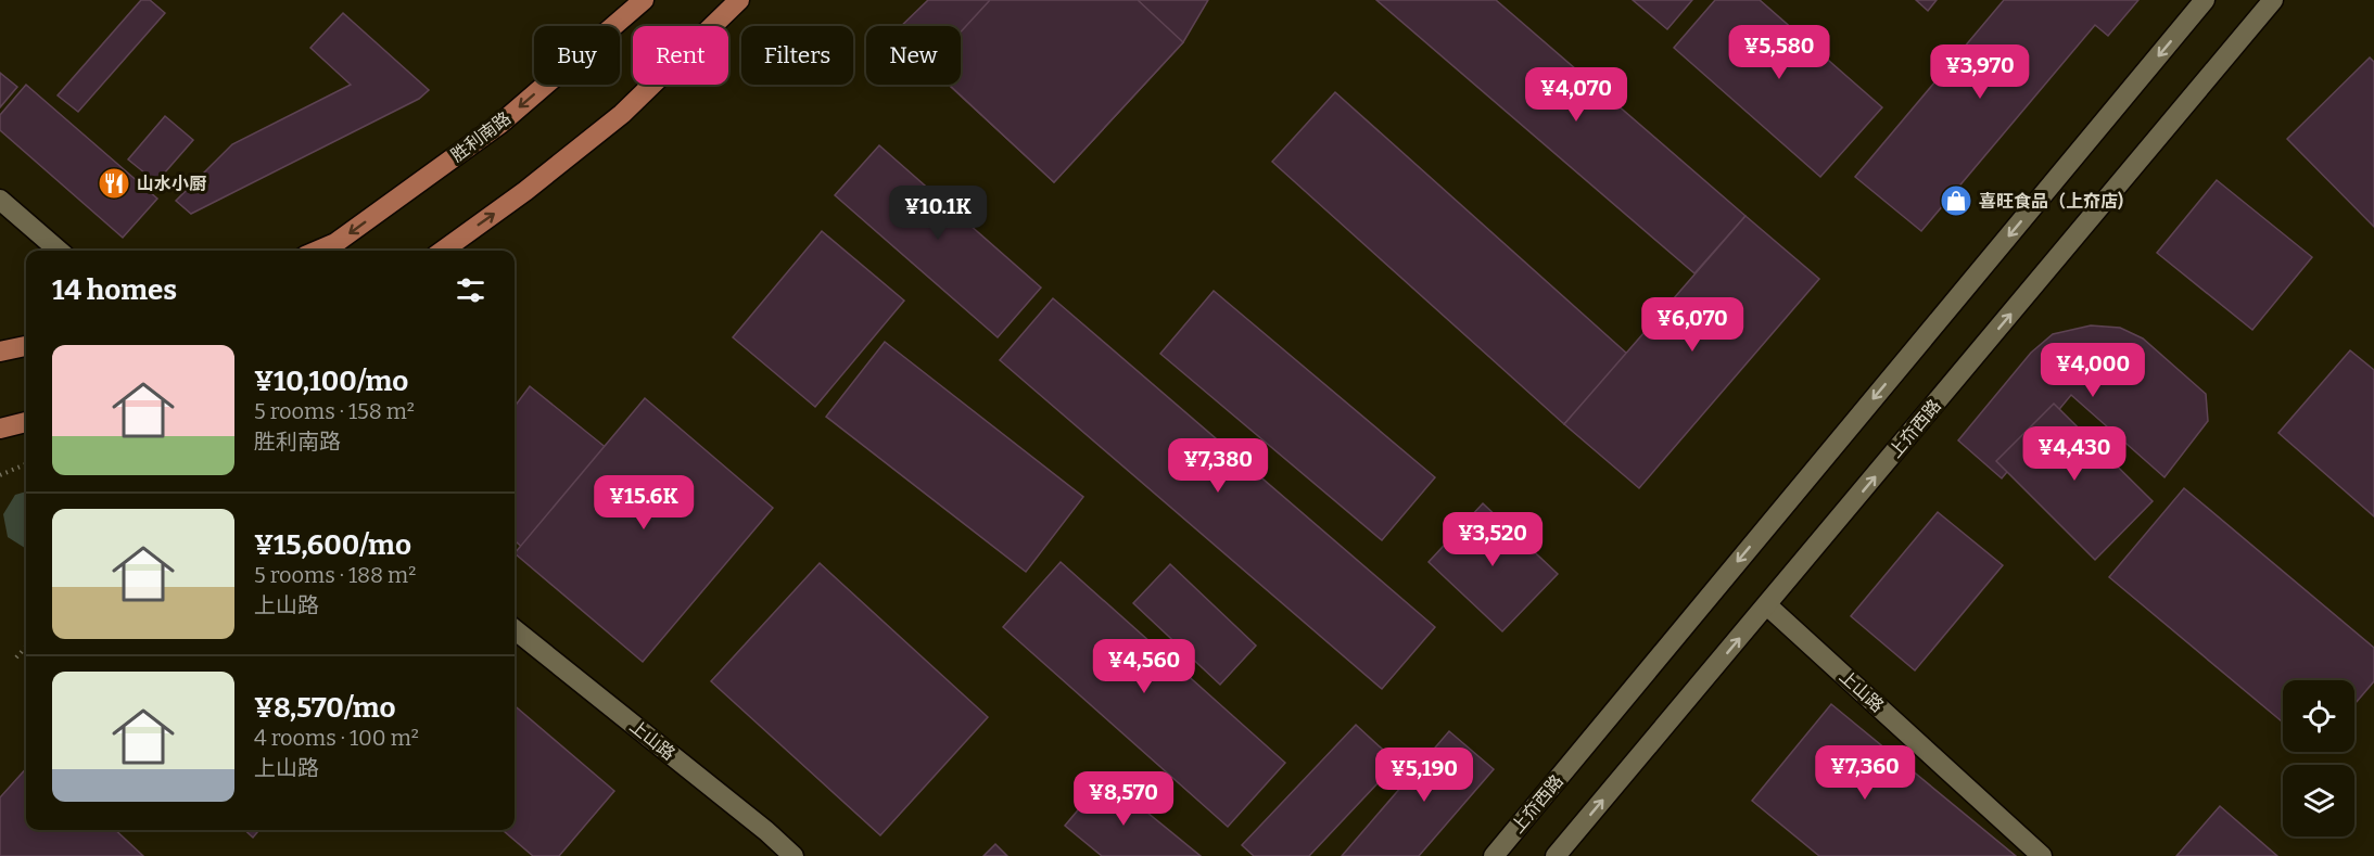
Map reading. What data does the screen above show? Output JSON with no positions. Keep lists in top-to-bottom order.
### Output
{
  "streets": {
    "main road": ["胜利南路"],
    "street": ["上夼西路", "上山路"]
  },
  "crossings": [
    ["上夼西路", "上山路"]
  ],
  "places": {
    "restaurant": ["山水小厨"],
    "shop": ["喜旺食品（上夼店)"]
  },
  "page": {
    "price": [
      "¥5,580",
      "¥3,970",
      "¥4,070",
      "¥10.1K",
      "¥6,070",
      "¥4,000",
      "¥4,430",
      "¥7,380",
      "¥15.6K",
      "¥3,520",
      "¥4,560",
      "¥7,360",
      "¥5,190",
      "¥8,570"
    ],
    "chip": [
      "Buy",
      "Rent",
      "Filters",
      "New"
    ],
    "heading": "14 homes",
    "list": [
      {
        "name": "¥10,100/mo",
        "note": "5 rooms · 158 m² · 胜利南路"
      },
      {
        "name": "¥15,600/mo",
        "note": "5 rooms · 188 m² · 上山路"
      },
      {
        "name": "¥8,570/mo",
        "note": "4 rooms · 100 m² · 上山路"
      }
    ]
  }
}
